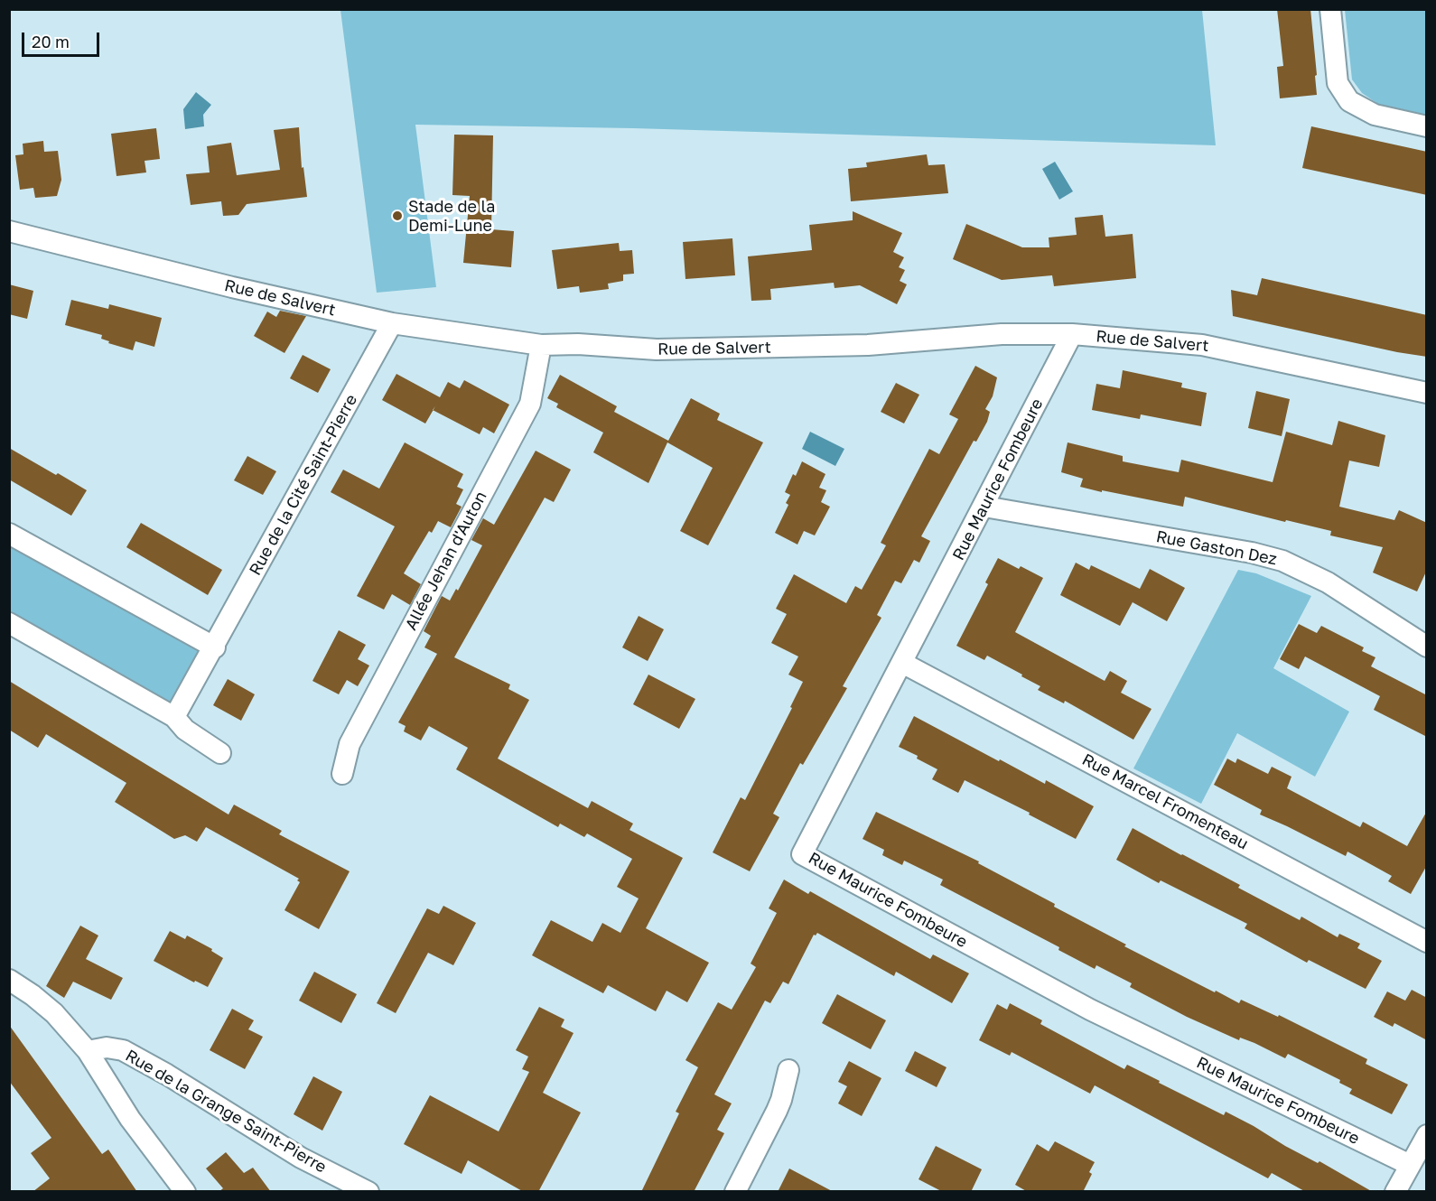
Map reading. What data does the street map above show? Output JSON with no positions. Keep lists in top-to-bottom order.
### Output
{
  "streets": {
    "street": [
      "Rue de Salvert",
      "Rue Maurice Fombeure",
      "Rue de la Cité Saint-Pierre",
      "Rue Gaston Dez",
      "Allée Jehan d'Auton",
      "Rue Marcel Fromenteau",
      "Rue de la Grange Saint-Pierre"
    ]
  },
  "crossings": [
    ["Rue de Salvert", "Rue Maurice Fombeure"],
    ["Rue de Salvert", "Rue de la Cité Saint-Pierre"],
    ["Rue de Salvert", "Allée Jehan d'Auton"],
    ["Rue Maurice Fombeure", "Rue Gaston Dez"],
    ["Rue Maurice Fombeure", "Rue Marcel Fromenteau"]
  ],
  "places": ["Stade de la Demi-Lune"],
  "scale_bar": "20 m"
}
